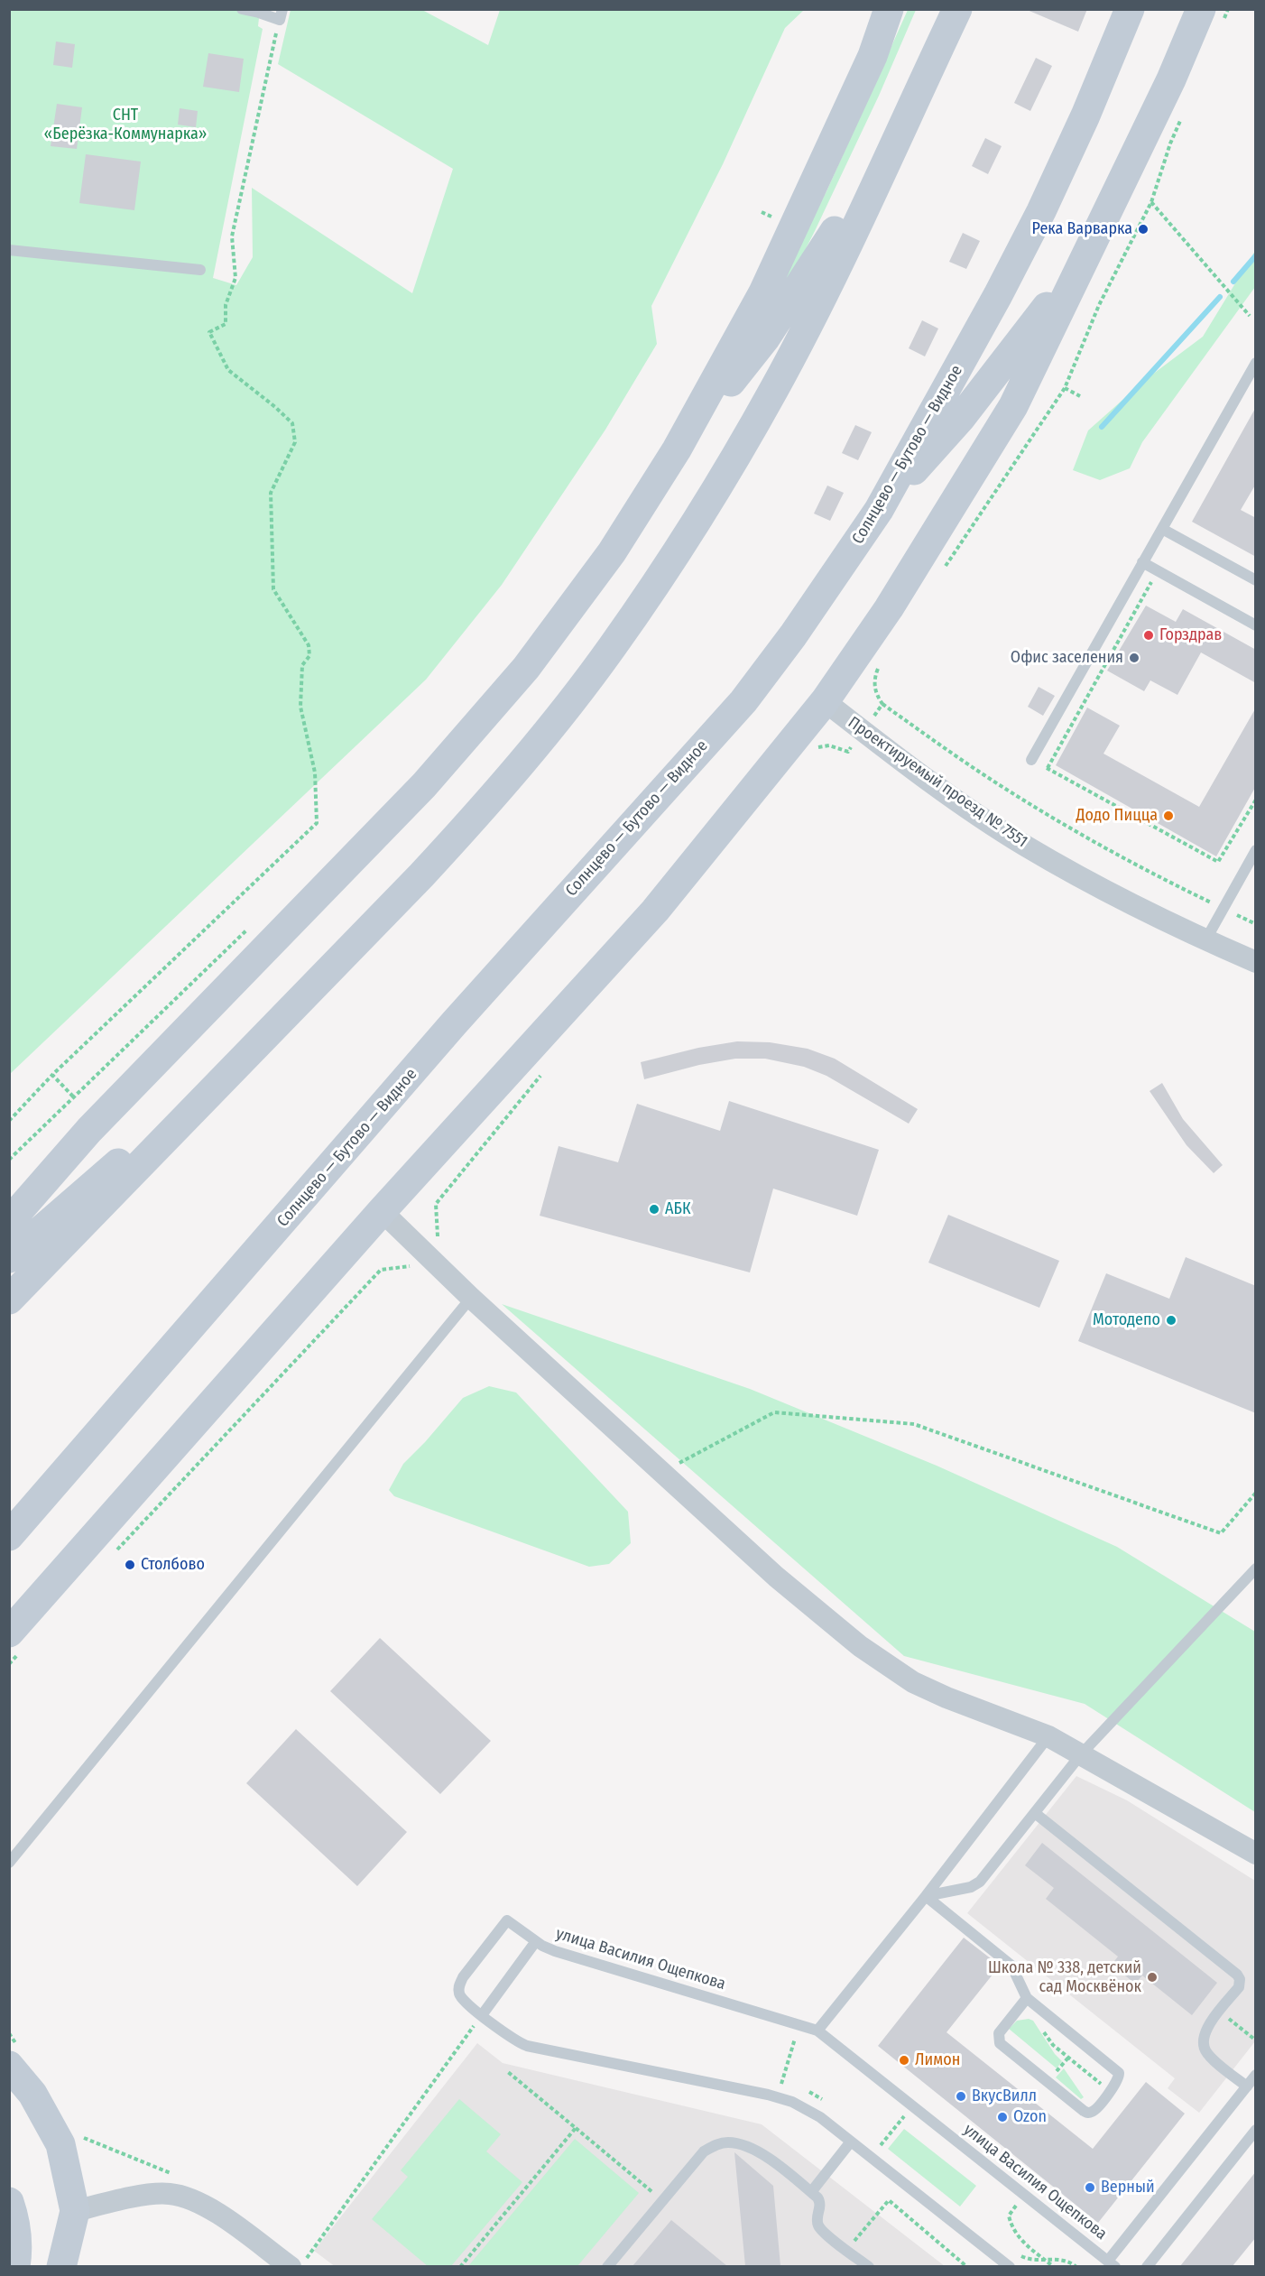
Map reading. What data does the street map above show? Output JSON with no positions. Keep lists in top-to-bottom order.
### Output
{
  "streets": {
    "main road": ["Солнцево — Бутово — Видное"],
    "street": ["Проектируемый проезд № 7551"],
    "lane": ["улица Василия Ощепкова"]
  },
  "parks": ["СНТ «Берёзка-Коммунарка»"],
  "places": [
    "Река Варварка",
    "Горздрав",
    "Офис заселения",
    "Додо Пицца",
    "АБК",
    "Мотодепо",
    "Столбово",
    "Школа № 338, детский сад Москвёнок",
    "Лимон",
    "ВкусВилл",
    "Ozon",
    "Верный"
  ]
}
